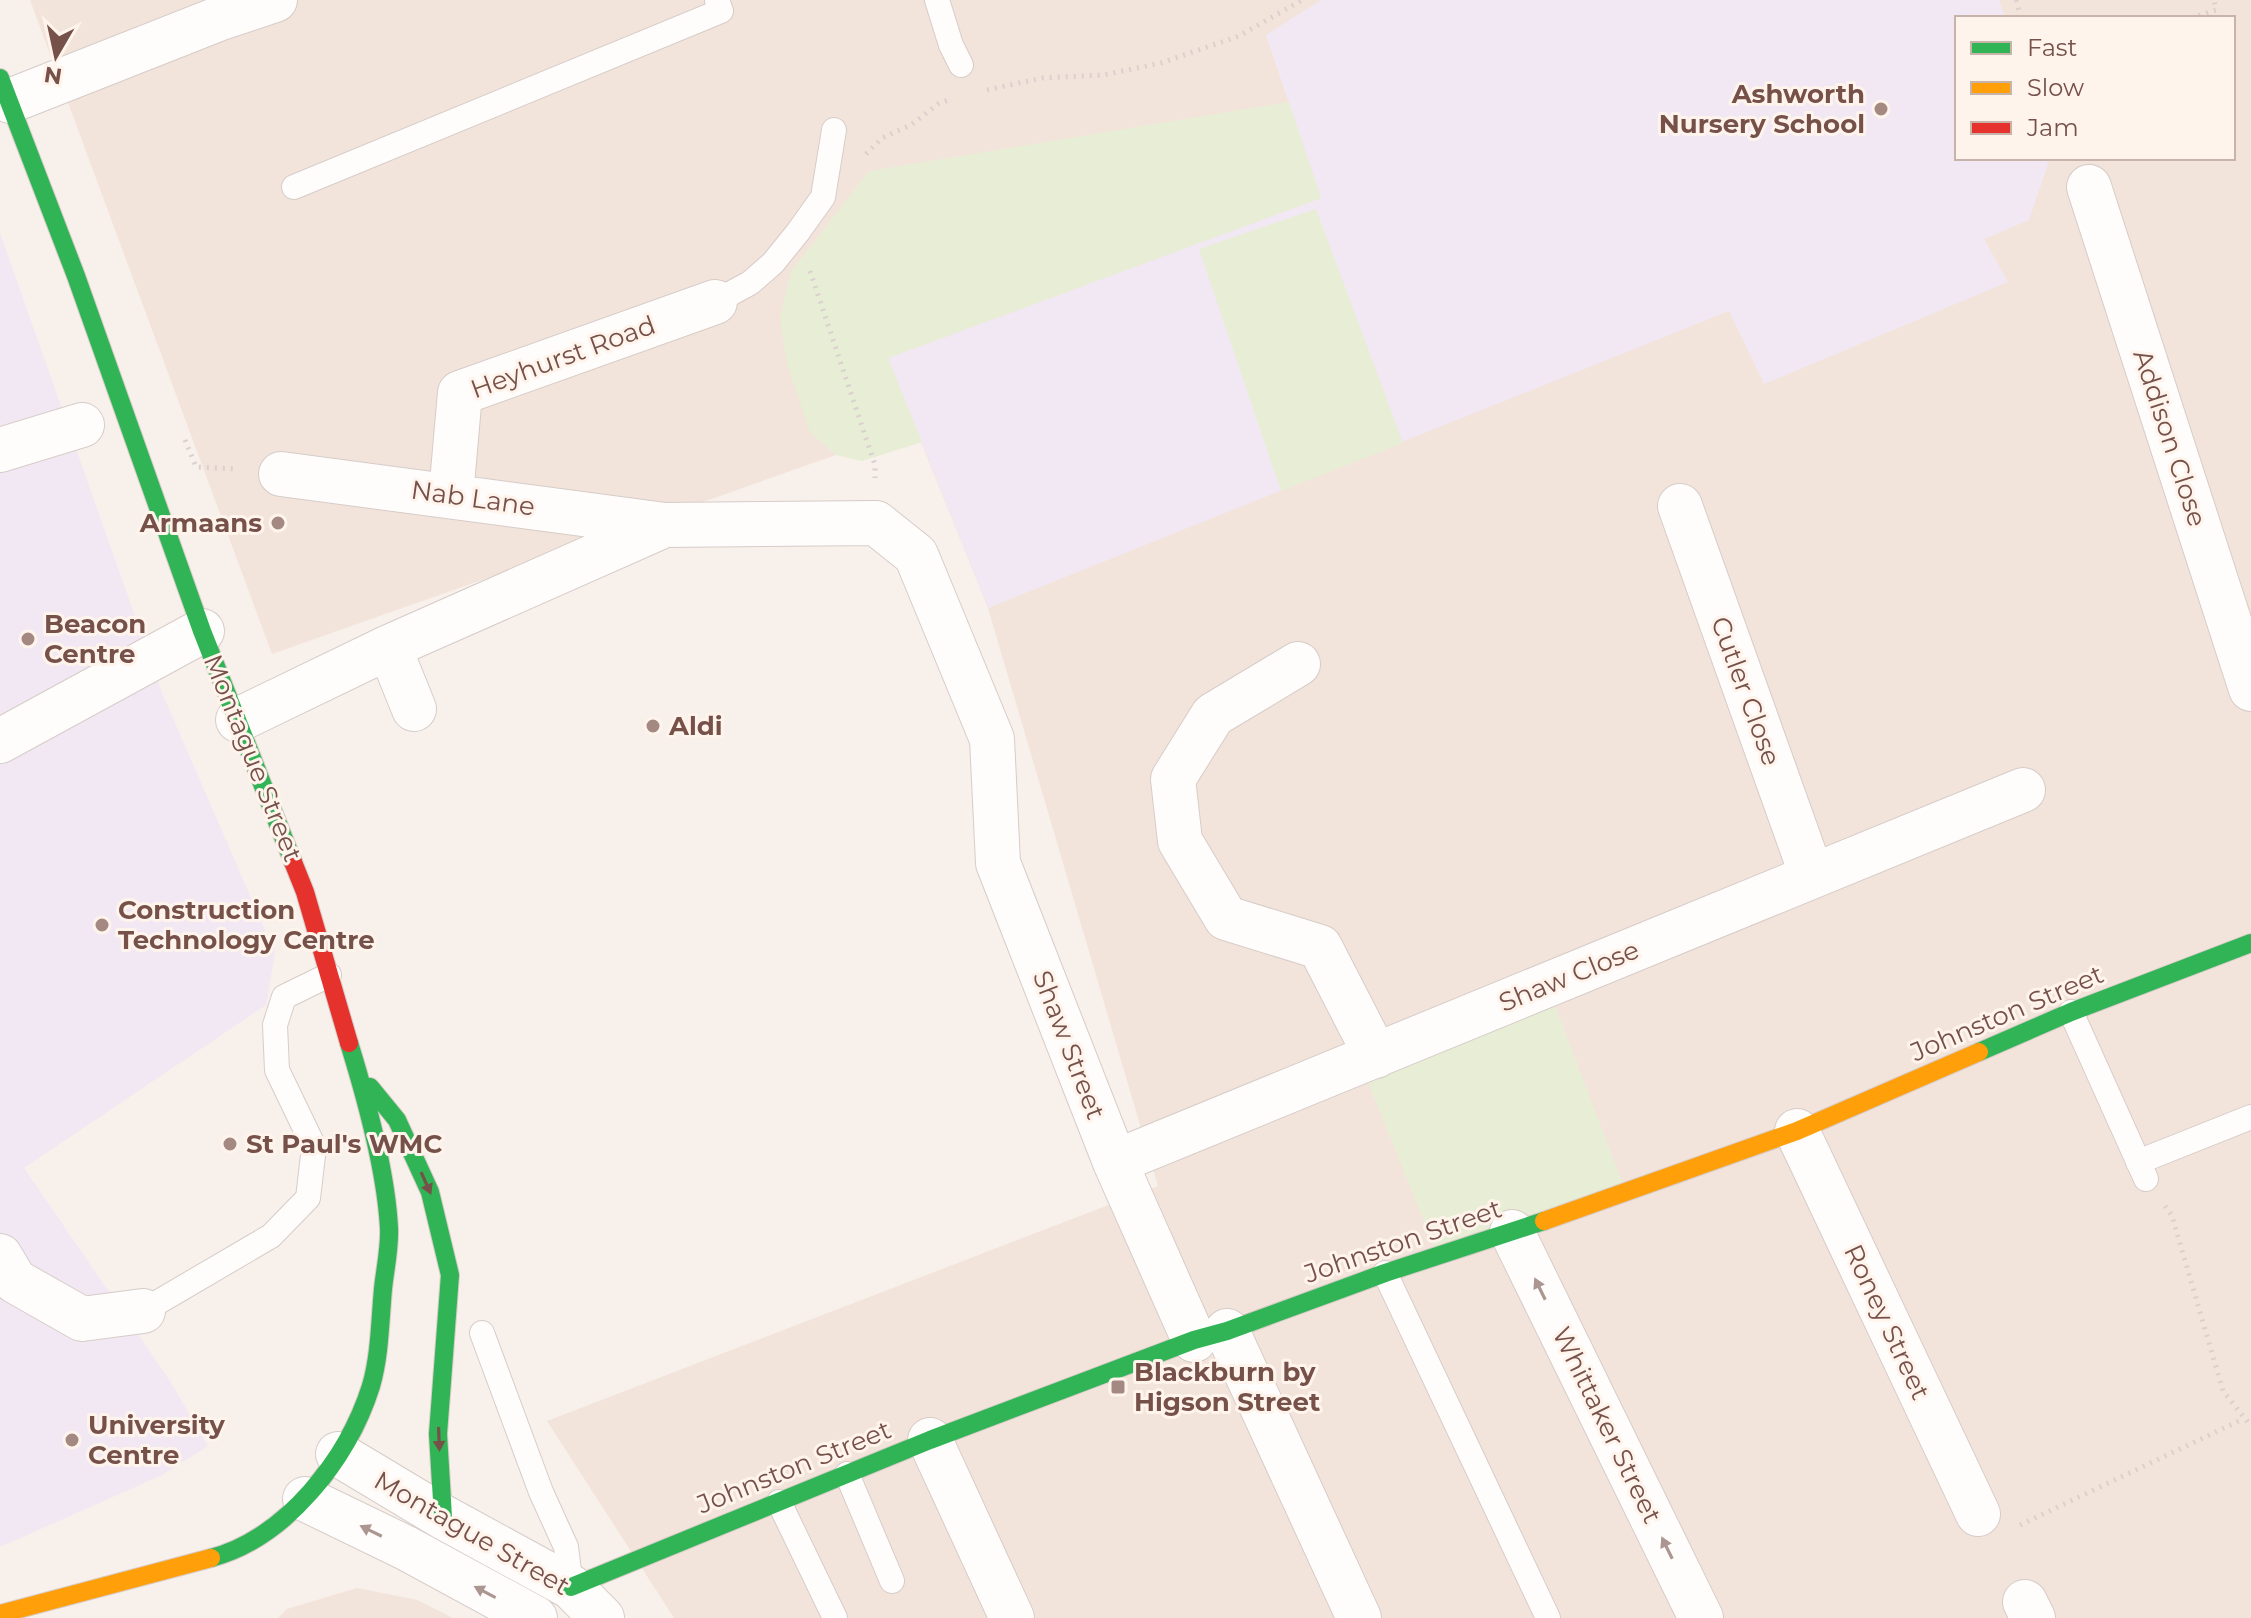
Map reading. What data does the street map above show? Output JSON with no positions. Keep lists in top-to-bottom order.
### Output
{
  "streets": {
    "main road": ["Montague Street", "Johnston Street"],
    "street": [
      "Heyhurst Road",
      "Addison Close",
      "Nab Lane",
      "Cutler Close",
      "Shaw Close",
      "Shaw Street",
      "Roney Street",
      "Whittaker Street"
    ]
  },
  "crossings": [
    ["Heyhurst Road", "Nab Lane"],
    ["Nab Lane", "Montague Street"],
    ["Nab Lane", "Shaw Street"],
    ["Cutler Close", "Shaw Close"],
    ["Montague Street", "Johnston Street"],
    ["Shaw Close", "Shaw Street"],
    ["Johnston Street", "Shaw Street"],
    ["Johnston Street", "Roney Street"],
    ["Johnston Street", "Whittaker Street"]
  ],
  "one_way": ["Whittaker Street"],
  "places": {
    "other": [
      "Ashworth Nursery School",
      "Armaans",
      "Beacon Centre",
      "Aldi",
      "Construction Technology Centre",
      "St Paul's WMC",
      "University Centre"
    ],
    "transit": ["Blackburn by Higson Street"]
  },
  "legend": ["Fast", "Slow", "Jam"],
  "north": "bottom"
}
